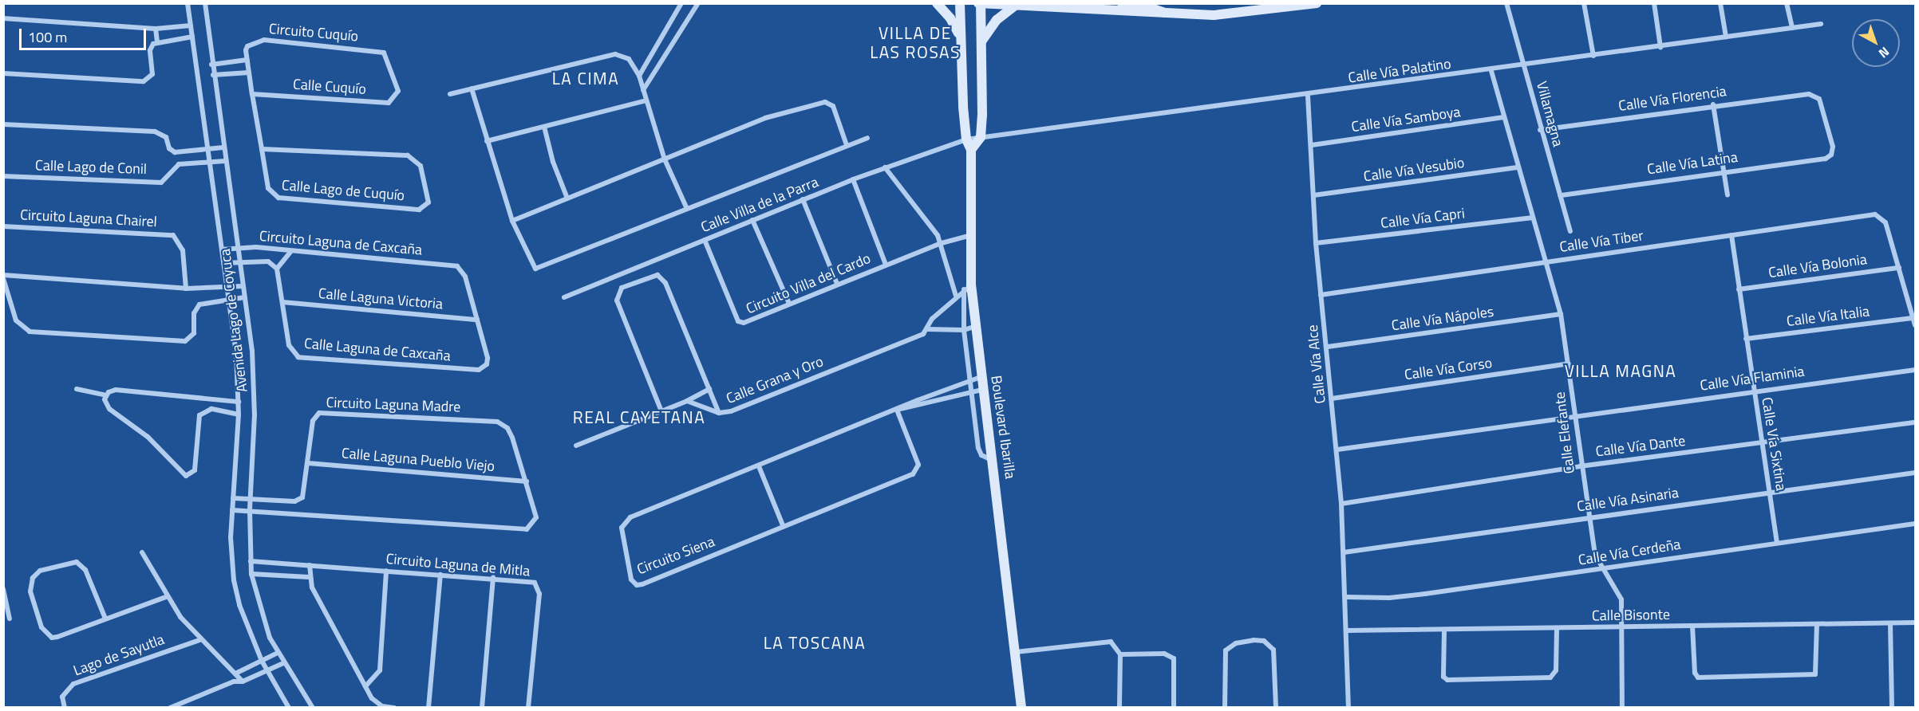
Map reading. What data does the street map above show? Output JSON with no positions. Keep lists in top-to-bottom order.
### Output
{
  "streets": {
    "street": [
      "Circuito Cuquío",
      "Calle Vía Palatino",
      "Calle Cuquío",
      "Calle Vía Florencia",
      "Villamagna",
      "Calle Vía Samboya",
      "Calle Vía Latina",
      "Calle Lago de Conil",
      "Calle Vía Vesubio",
      "Calle Lago de Cuquío",
      "Calle Villa de la Parra",
      "Circuito Laguna Chairel",
      "Calle Vía Capri",
      "Calle Vía Tiber",
      "Circuito Laguna de Caxcaña",
      "Calle Vía Bolonia",
      "Circuito Villa del Cardo",
      "Calle Laguna Victoria",
      "Calle Vía Italia",
      "Calle Vía Nápoles",
      "Avenida Lago de Coyuca",
      "Calle Laguna de Caxcaña",
      "Calle Vía Alce",
      "Calle Vía Corso",
      "Calle Vía Flaminia",
      "Calle Grana y Oro",
      "Circuito Laguna Madre",
      "Boulevard Ibarilla",
      "Calle Elefante",
      "Calle Vía Sixtina",
      "Calle Vía Dante",
      "Calle Laguna Pueblo Viejo",
      "Calle Vía Asinaria",
      "Calle Vía Cerdeña",
      "Circuito Siena",
      "Circuito Laguna de Mitla",
      "Calle Bisonte",
      "Lago de Sayutla"
    ]
  },
  "crossings": [
    ["Circuito Cuquío", "Calle Cuquío"],
    ["Circuito Cuquío", "Calle Lago de Cuquío"],
    ["Calle Vía Palatino", "Villamagna"],
    ["Calle Vía Palatino", "Calle Villa de la Parra"],
    ["Calle Vía Palatino", "Calle Vía Alce"],
    ["Calle Vía Palatino", "Boulevard Ibarilla"],
    ["Calle Vía Palatino", "Calle Elefante"],
    ["Calle Cuquío", "Calle Lago de Cuquío"],
    ["Calle Vía Florencia", "Villamagna"],
    ["Calle Vía Florencia", "Calle Vía Latina"],
    ["Villamagna", "Calle Vía Latina"],
    ["Calle Vía Samboya", "Calle Vía Alce"],
    ["Calle Vía Samboya", "Calle Elefante"],
    ["Calle Lago de Conil", "Avenida Lago de Coyuca"],
    ["Calle Vía Vesubio", "Calle Vía Alce"],
    ["Calle Vía Vesubio", "Calle Elefante"],
    ["Calle Villa de la Parra", "Circuito Villa del Cardo"],
    ["Calle Villa de la Parra", "Boulevard Ibarilla"],
    ["Calle Vía Capri", "Calle Vía Alce"],
    ["Calle Vía Capri", "Calle Elefante"],
    ["Calle Vía Tiber", "Calle Vía Bolonia"],
    ["Calle Vía Tiber", "Calle Vía Alce"],
    ["Calle Vía Tiber", "Calle Elefante"],
    ["Calle Vía Tiber", "Calle Vía Sixtina"],
    ["Circuito Laguna de Caxcaña", "Calle Laguna Victoria"],
    ["Circuito Laguna de Caxcaña", "Avenida Lago de Coyuca"],
    ["Circuito Laguna de Caxcaña", "Calle Laguna de Caxcaña"],
    ["Calle Vía Bolonia", "Calle Vía Sixtina"],
    ["Circuito Villa del Cardo", "Boulevard Ibarilla"],
    ["Calle Laguna Victoria", "Calle Laguna de Caxcaña"],
    ["Calle Vía Italia", "Calle Vía Sixtina"],
    ["Calle Vía Nápoles", "Calle Vía Alce"],
    ["Calle Vía Nápoles", "Calle Elefante"],
    ["Avenida Lago de Coyuca", "Circuito Laguna Madre"],
    ["Avenida Lago de Coyuca", "Circuito Laguna de Mitla"],
    ["Calle Vía Alce", "Calle Vía Corso"],
    ["Calle Vía Alce", "Calle Vía Flaminia"],
    ["Calle Vía Alce", "Calle Vía Dante"],
    ["Calle Vía Alce", "Calle Vía Asinaria"],
    ["Calle Vía Alce", "Calle Vía Cerdeña"],
    ["Calle Vía Alce", "Calle Bisonte"],
    ["Calle Vía Corso", "Calle Elefante"],
    ["Calle Vía Flaminia", "Calle Elefante"],
    ["Calle Vía Flaminia", "Calle Vía Sixtina"],
    ["Calle Grana y Oro", "Boulevard Ibarilla"],
    ["Circuito Laguna Madre", "Calle Laguna Pueblo Viejo"],
    ["Boulevard Ibarilla", "Circuito Siena"],
    ["Calle Elefante", "Calle Vía Dante"],
    ["Calle Elefante", "Calle Vía Asinaria"],
    ["Calle Elefante", "Calle Vía Cerdeña"],
    ["Calle Elefante", "Calle Bisonte"],
    ["Calle Vía Sixtina", "Calle Vía Dante"],
    ["Calle Vía Sixtina", "Calle Vía Asinaria"],
    ["Calle Vía Sixtina", "Calle Vía Cerdeña"]
  ],
  "districts": [
    "VILLA DE LAS ROSAS",
    "LA CIMA",
    "VILLA MAGNA",
    "REAL CAYETANA",
    "LA TOSCANA"
  ],
  "scale_bar": "100 m",
  "north": "bottom right"
}
